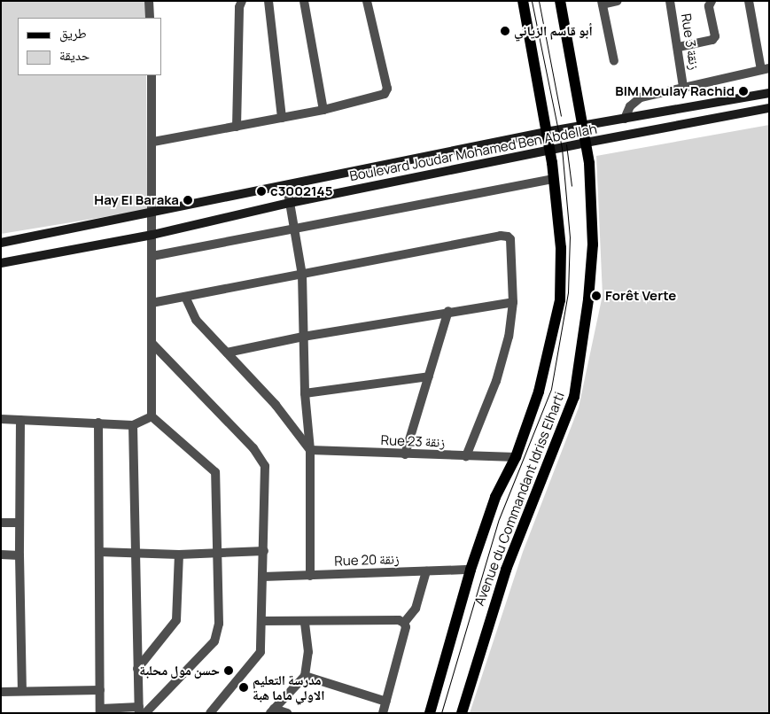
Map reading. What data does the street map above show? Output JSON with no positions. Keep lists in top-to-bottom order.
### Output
{
  "streets": {
    "main road": ["Boulevard Joudar Mohamed Ben Abdellah", "Avenue du Commandant Idriss Elharti"],
    "street": ["Rue 3 زنقة", "Rue 23 زنقة", "Rue 20 زنقة"]
  },
  "crossings": [
    ["Boulevard Joudar Mohamed Ben Abdellah", "Avenue du Commandant Idriss Elharti"],
    ["Rue 23 زنقة", "Avenue du Commandant Idriss Elharti"],
    ["Avenue du Commandant Idriss Elharti", "Rue 20 زنقة"]
  ],
  "places": [
    "أبو قاسم الزياني",
    "BIM Moulay Rachid",
    "c3002145",
    "Hay El Baraka",
    "Forêt Verte",
    "حسن مول محلبة",
    "مدرسة التعليم الاولي ماما هبة"
  ],
  "legend": ["طريق", "حديقة"]
}
